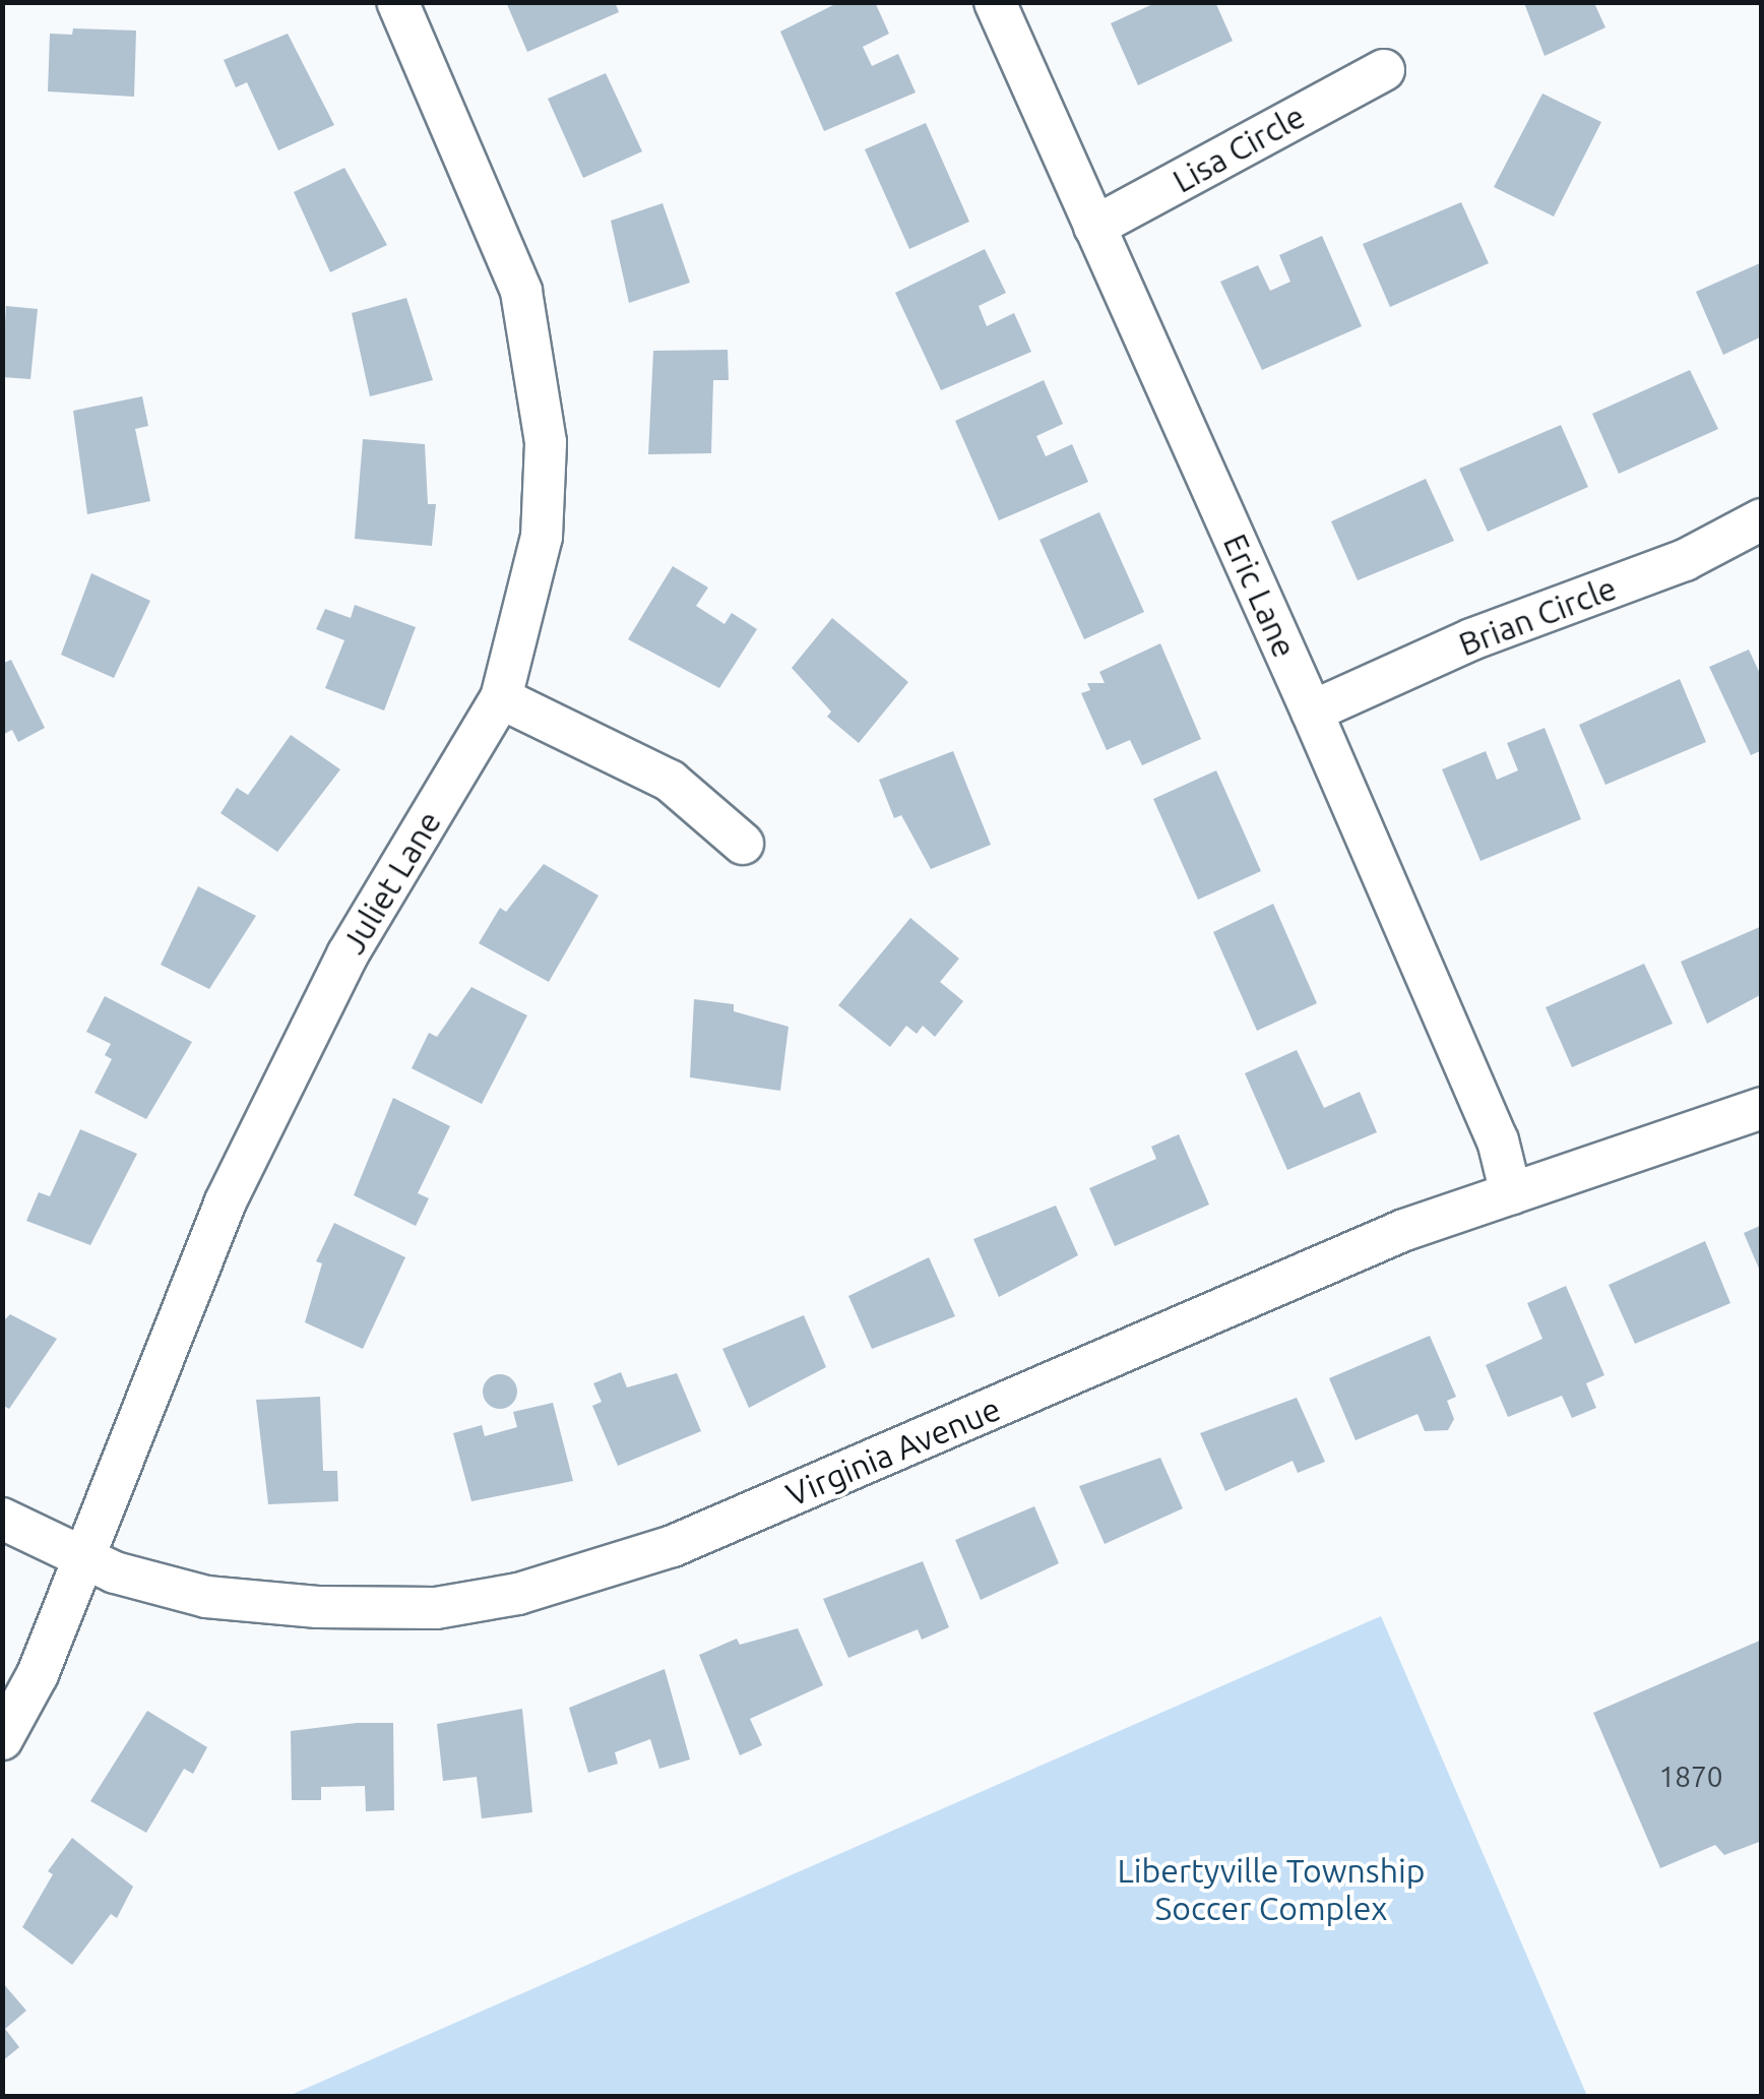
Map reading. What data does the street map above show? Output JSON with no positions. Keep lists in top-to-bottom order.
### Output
{
  "streets": {
    "street": [
      "Lisa Circle",
      "Eric Lane",
      "Brian Circle",
      "Juliet Lane",
      "Virginia Avenue"
    ]
  },
  "crossings": [
    ["Lisa Circle", "Eric Lane"],
    ["Eric Lane", "Brian Circle"],
    ["Eric Lane", "Virginia Avenue"],
    ["Juliet Lane", "Virginia Avenue"]
  ],
  "parks": ["Libertyville Township Soccer Complex"],
  "house_numbers": ["1870"]
}
